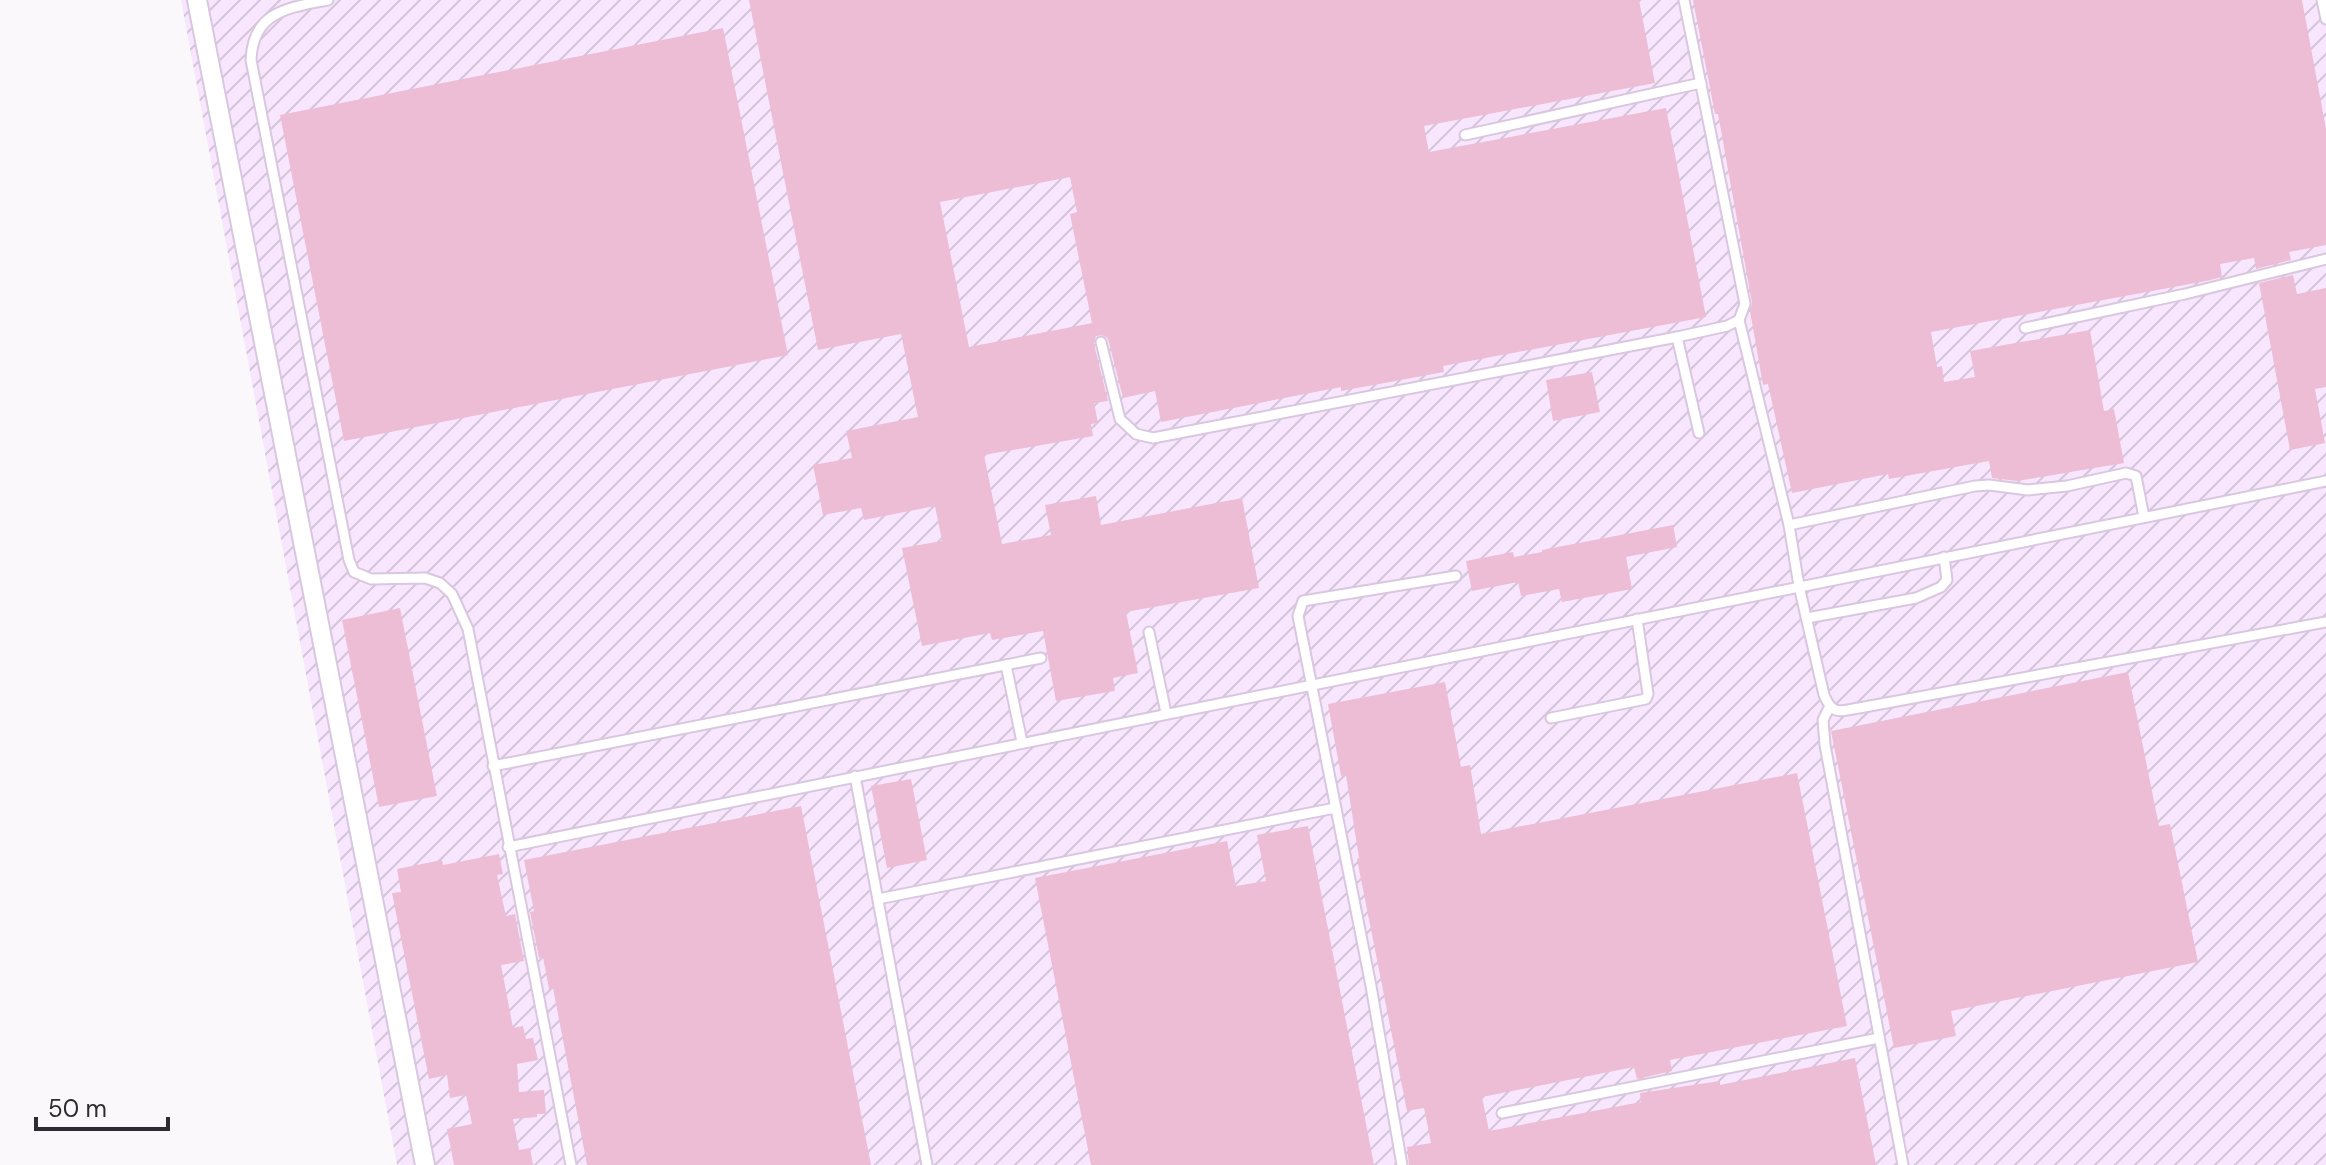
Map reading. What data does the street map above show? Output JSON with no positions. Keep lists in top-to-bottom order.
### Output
{
  "scale_bar": "50 m"
}
